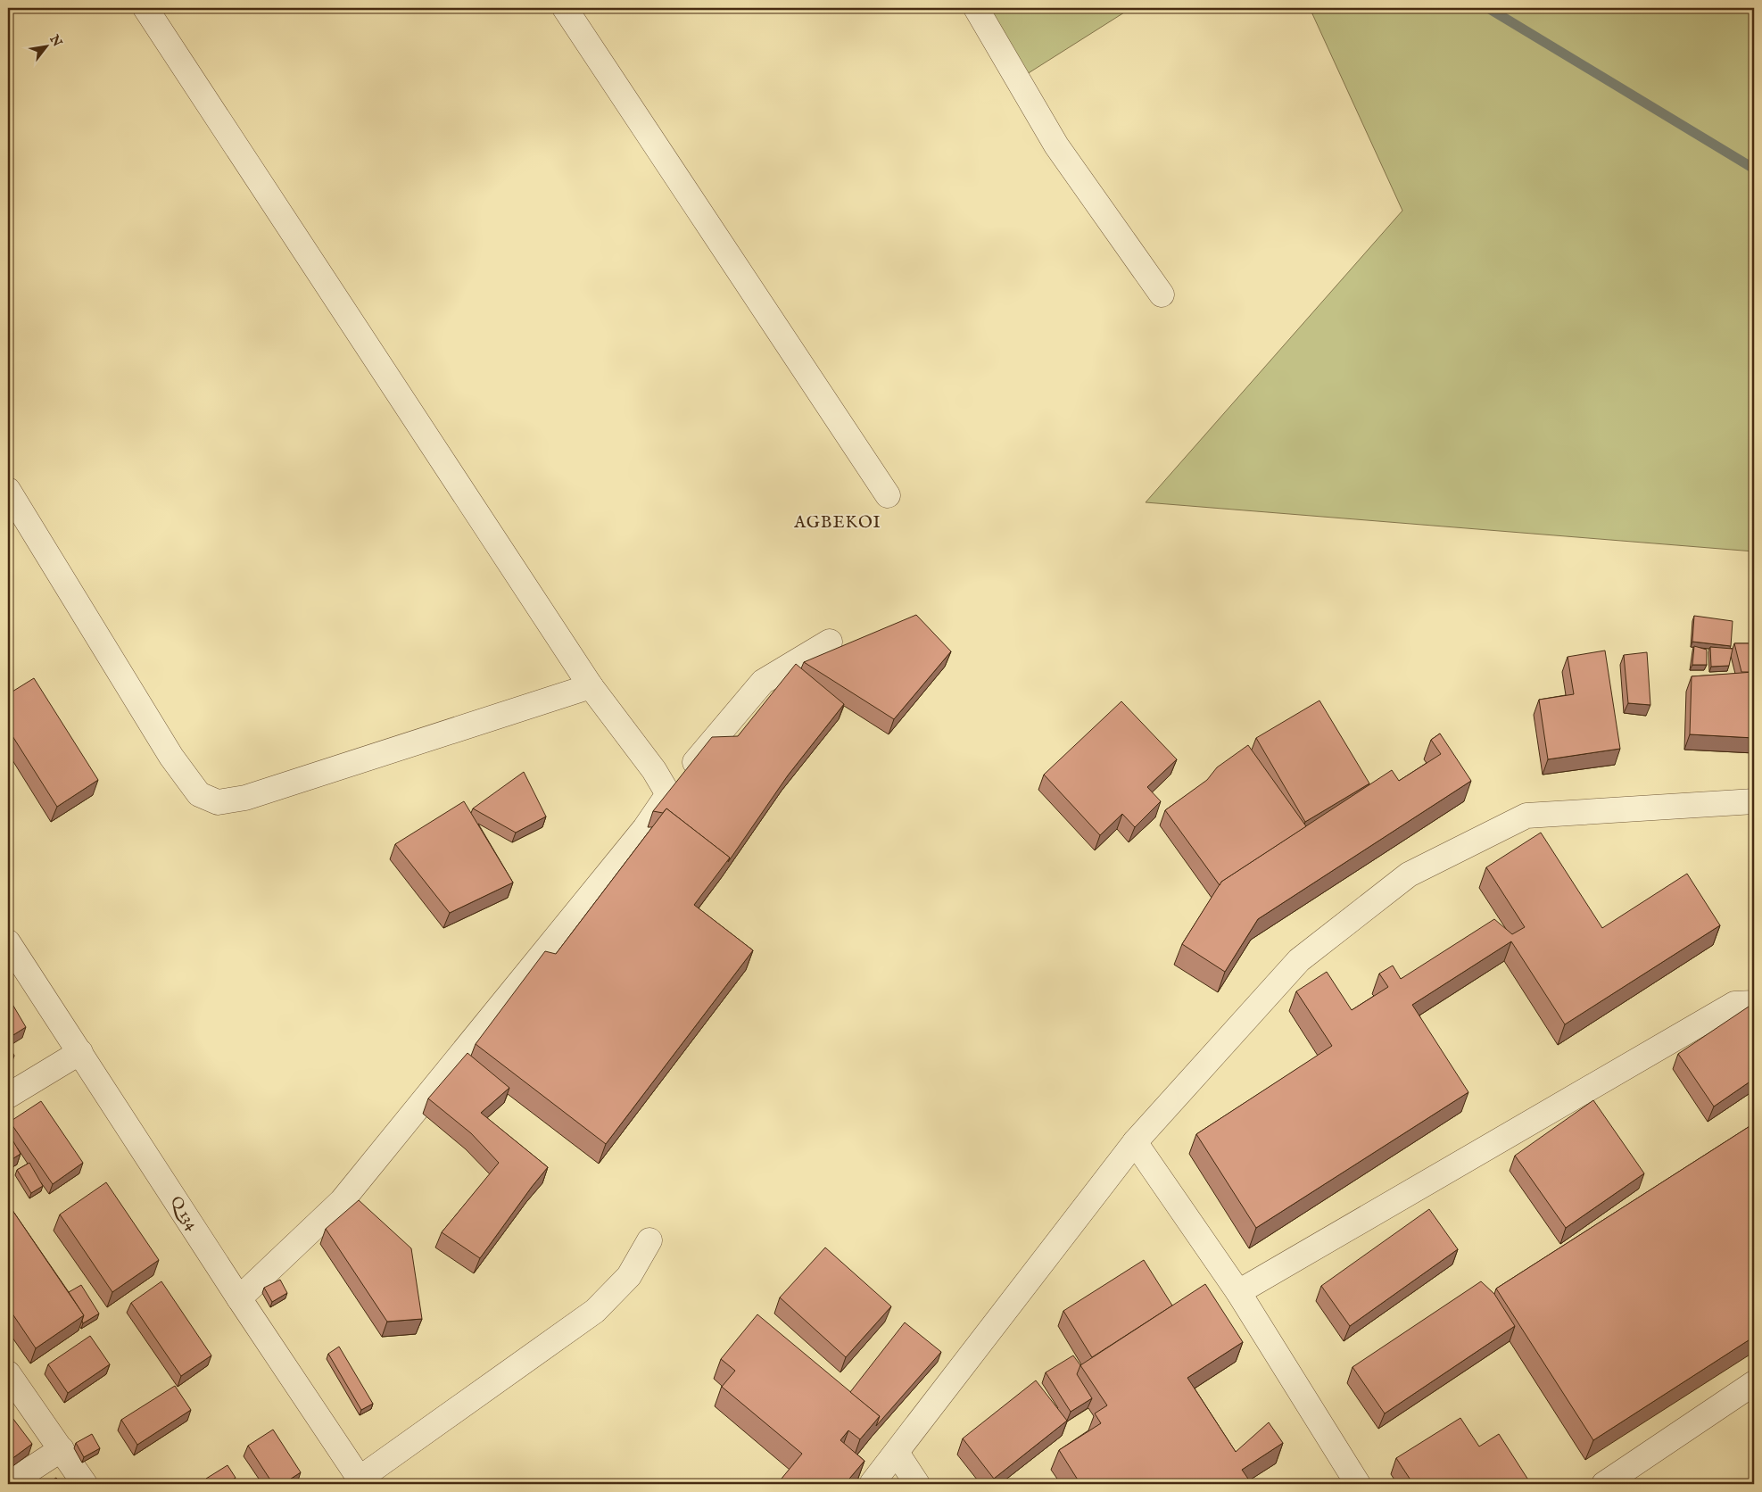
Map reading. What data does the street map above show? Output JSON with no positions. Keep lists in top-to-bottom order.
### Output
{
  "streets": {
    "street": ["Q 134"]
  },
  "districts": ["AGBEKOI"],
  "north": "top right"
}
